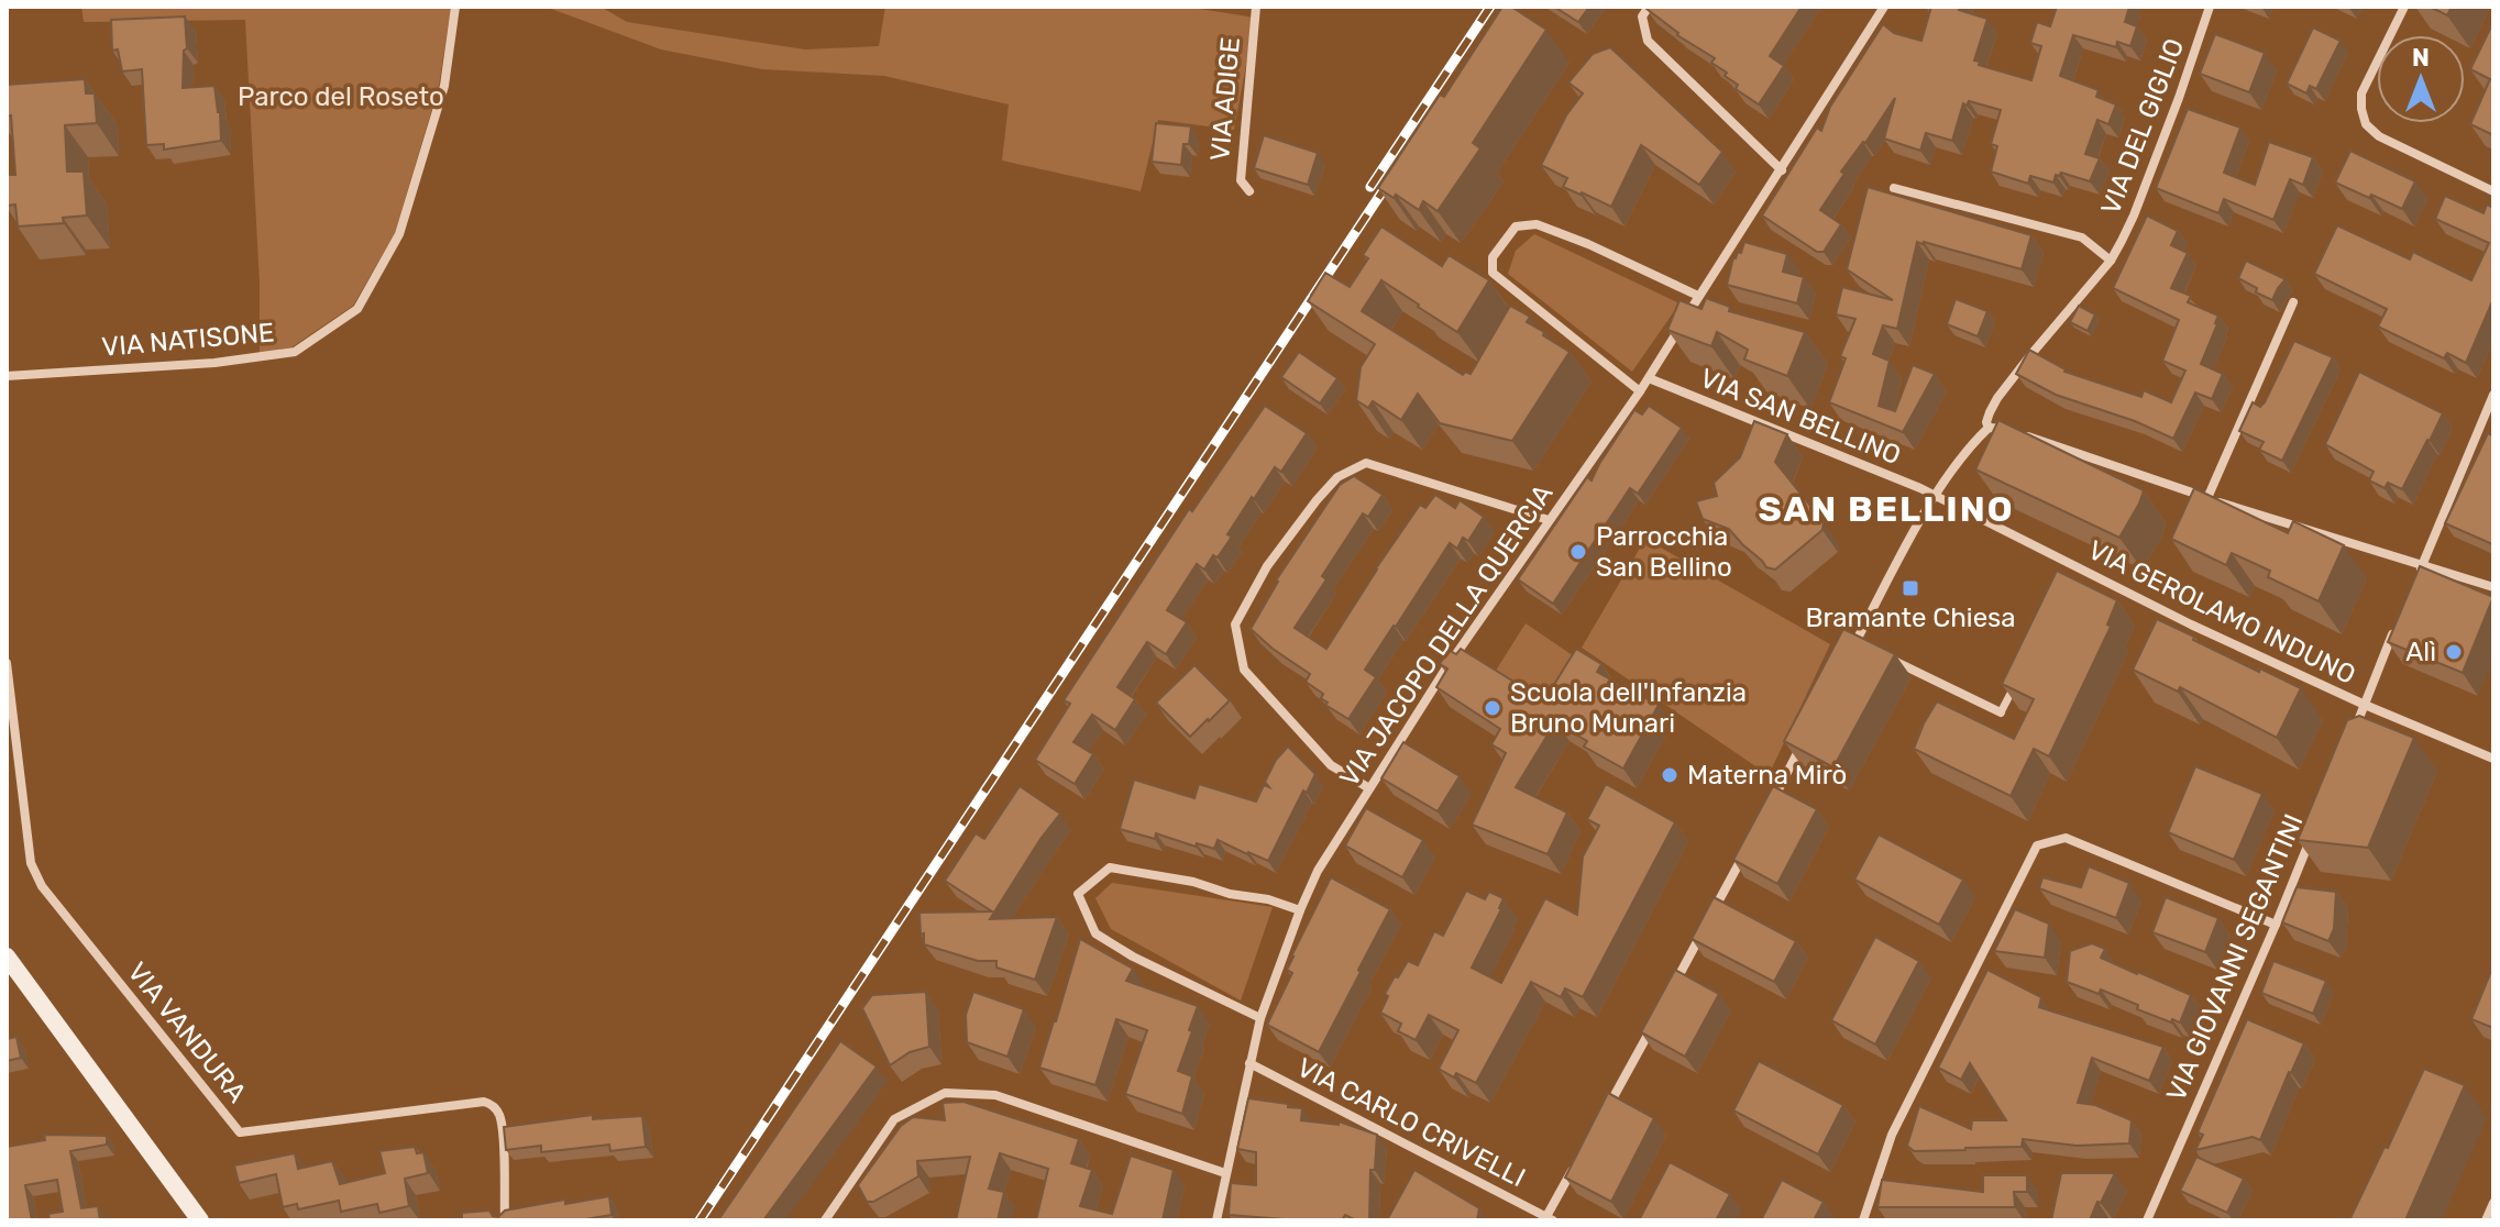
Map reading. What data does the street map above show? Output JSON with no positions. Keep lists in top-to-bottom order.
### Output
{
  "streets": {
    "street": [
      "VIA ADIGE",
      "VIA DEL GIGLIO",
      "VIA NATISONE",
      "VIA SAN BELLINO",
      "VIA GEROLAMO INDUNO",
      "VIA JACOPO DELLA QUERCIA",
      "VIA GIOVANNI SEGANTINI",
      "VIA VANDURA",
      "VIA CARLO CRIVELLI"
    ]
  },
  "crossings": [
    ["VIA DEL GIGLIO", "VIA SAN BELLINO"],
    ["VIA DEL GIGLIO", "VIA GEROLAMO INDUNO"],
    ["VIA SAN BELLINO", "VIA GEROLAMO INDUNO"],
    ["VIA SAN BELLINO", "VIA JACOPO DELLA QUERCIA"],
    ["VIA JACOPO DELLA QUERCIA", "VIA CARLO CRIVELLI"]
  ],
  "districts": ["SAN BELLINO"],
  "parks": ["Parco del Roseto"],
  "places": {
    "other": [
      "Parrocchia San Bellino",
      "Alì",
      "Scuola dell'Infanzia Bruno Munari",
      "Materna Mirò"
    ],
    "transit": ["Bramante Chiesa"]
  },
  "north": "top"
}
